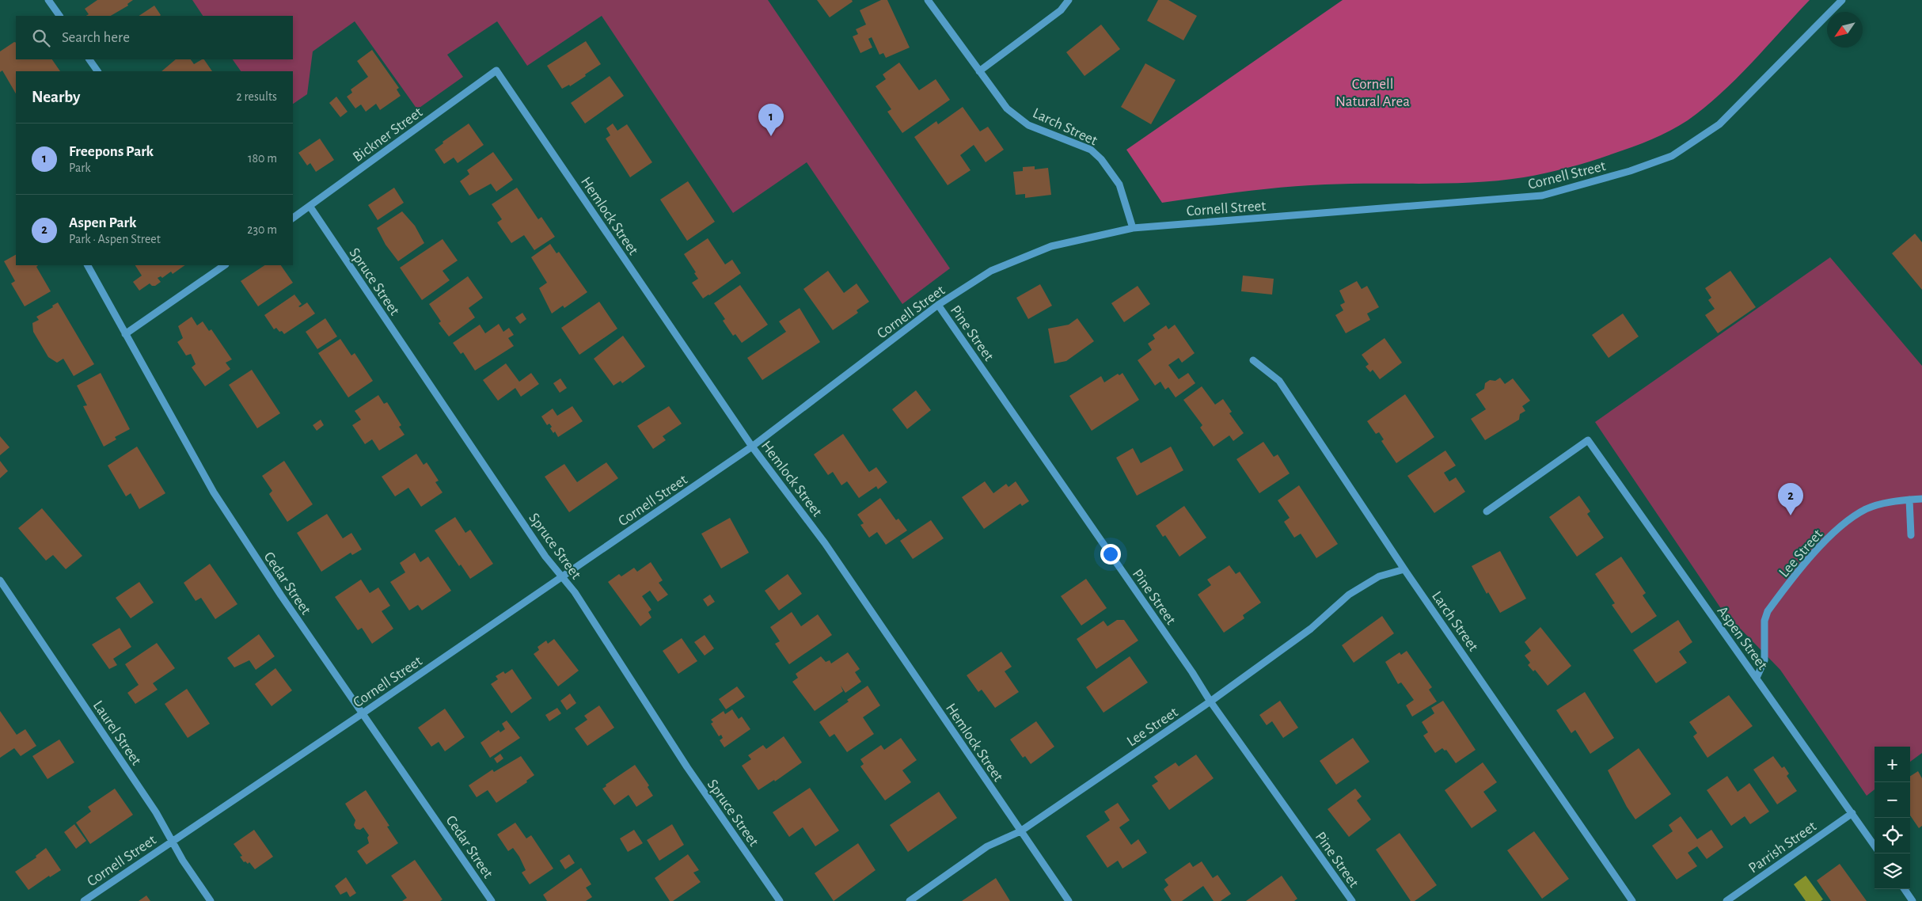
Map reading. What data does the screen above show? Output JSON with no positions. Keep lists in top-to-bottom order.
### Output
{
  "streets": {
    "street": [
      "Larch Street",
      "Bickner Street",
      "Cornell Street",
      "Hemlock Street",
      "Spruce Street",
      "Pine Street",
      "Lee Street",
      "Cedar Street",
      "Aspen Street",
      "Laurel Street",
      "Parrish Street"
    ]
  },
  "crossings": [
    ["Larch Street", "Cornell Street"],
    ["Larch Street", "Lee Street"],
    ["Bickner Street", "Hemlock Street"],
    ["Bickner Street", "Spruce Street"],
    ["Cornell Street", "Hemlock Street"],
    ["Cornell Street", "Spruce Street"],
    ["Cornell Street", "Pine Street"],
    ["Cornell Street", "Cedar Street"],
    ["Cornell Street", "Laurel Street"],
    ["Hemlock Street", "Lee Street"],
    ["Pine Street", "Lee Street"],
    ["Lee Street", "Aspen Street"],
    ["Aspen Street", "Parrish Street"]
  ],
  "parks": ["Cornell Natural Area"],
  "north": "bottom left",
  "page": {
    "search": "Search here",
    "heading": ["Nearby", "2 results"],
    "pins": ["1", "2"],
    "list": [
      {
        "mark": "1",
        "name": "Freepons Park",
        "note": "Park",
        "value": "180 m"
      },
      {
        "mark": "2",
        "name": "Aspen Park",
        "note": "Park · Aspen Street",
        "value": "230 m"
      }
    ],
    "map_buttons": ["+", "−"]
  }
}
